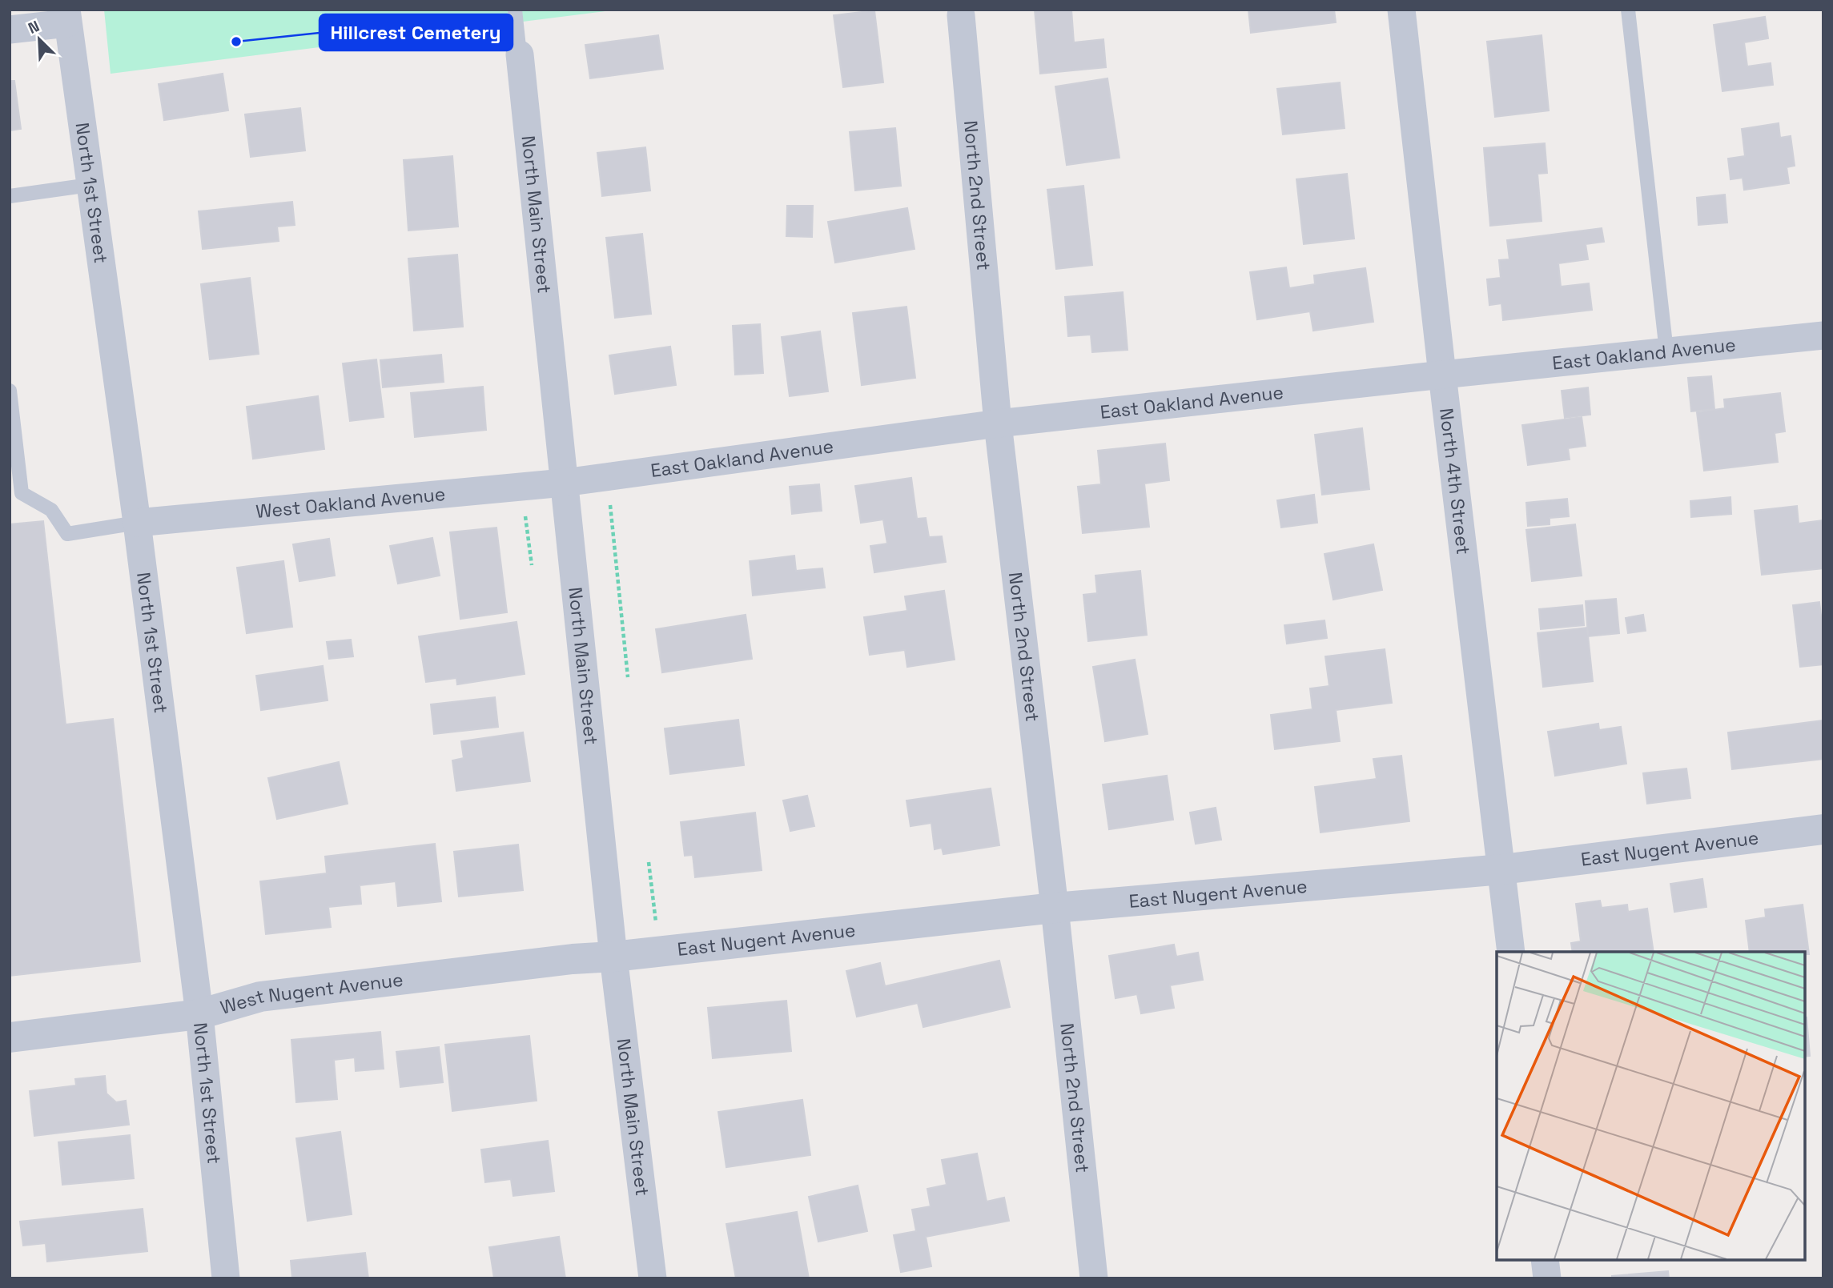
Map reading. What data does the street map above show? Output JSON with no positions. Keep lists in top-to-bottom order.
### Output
{
  "streets": {
    "street": [
      "North 1st Street",
      "North 2nd Street",
      "North Main Street",
      "East Oakland Avenue",
      "North 4th Street",
      "West Oakland Avenue",
      "East Nugent Avenue",
      "West Nugent Avenue"
    ]
  },
  "crossings": [
    ["North 1st Street", "West Oakland Avenue"],
    ["North 1st Street", "West Nugent Avenue"],
    ["North 2nd Street", "East Oakland Avenue"],
    ["North 2nd Street", "East Nugent Avenue"],
    ["North Main Street", "East Oakland Avenue"],
    ["North Main Street", "West Oakland Avenue"],
    ["North Main Street", "East Nugent Avenue"],
    ["North Main Street", "West Nugent Avenue"],
    ["East Oakland Avenue", "North 4th Street"],
    ["East Oakland Avenue", "West Oakland Avenue"],
    ["North 4th Street", "East Nugent Avenue"],
    ["East Nugent Avenue", "West Nugent Avenue"]
  ],
  "places": ["Hillcrest Cemetery"],
  "north": "top left"
}
